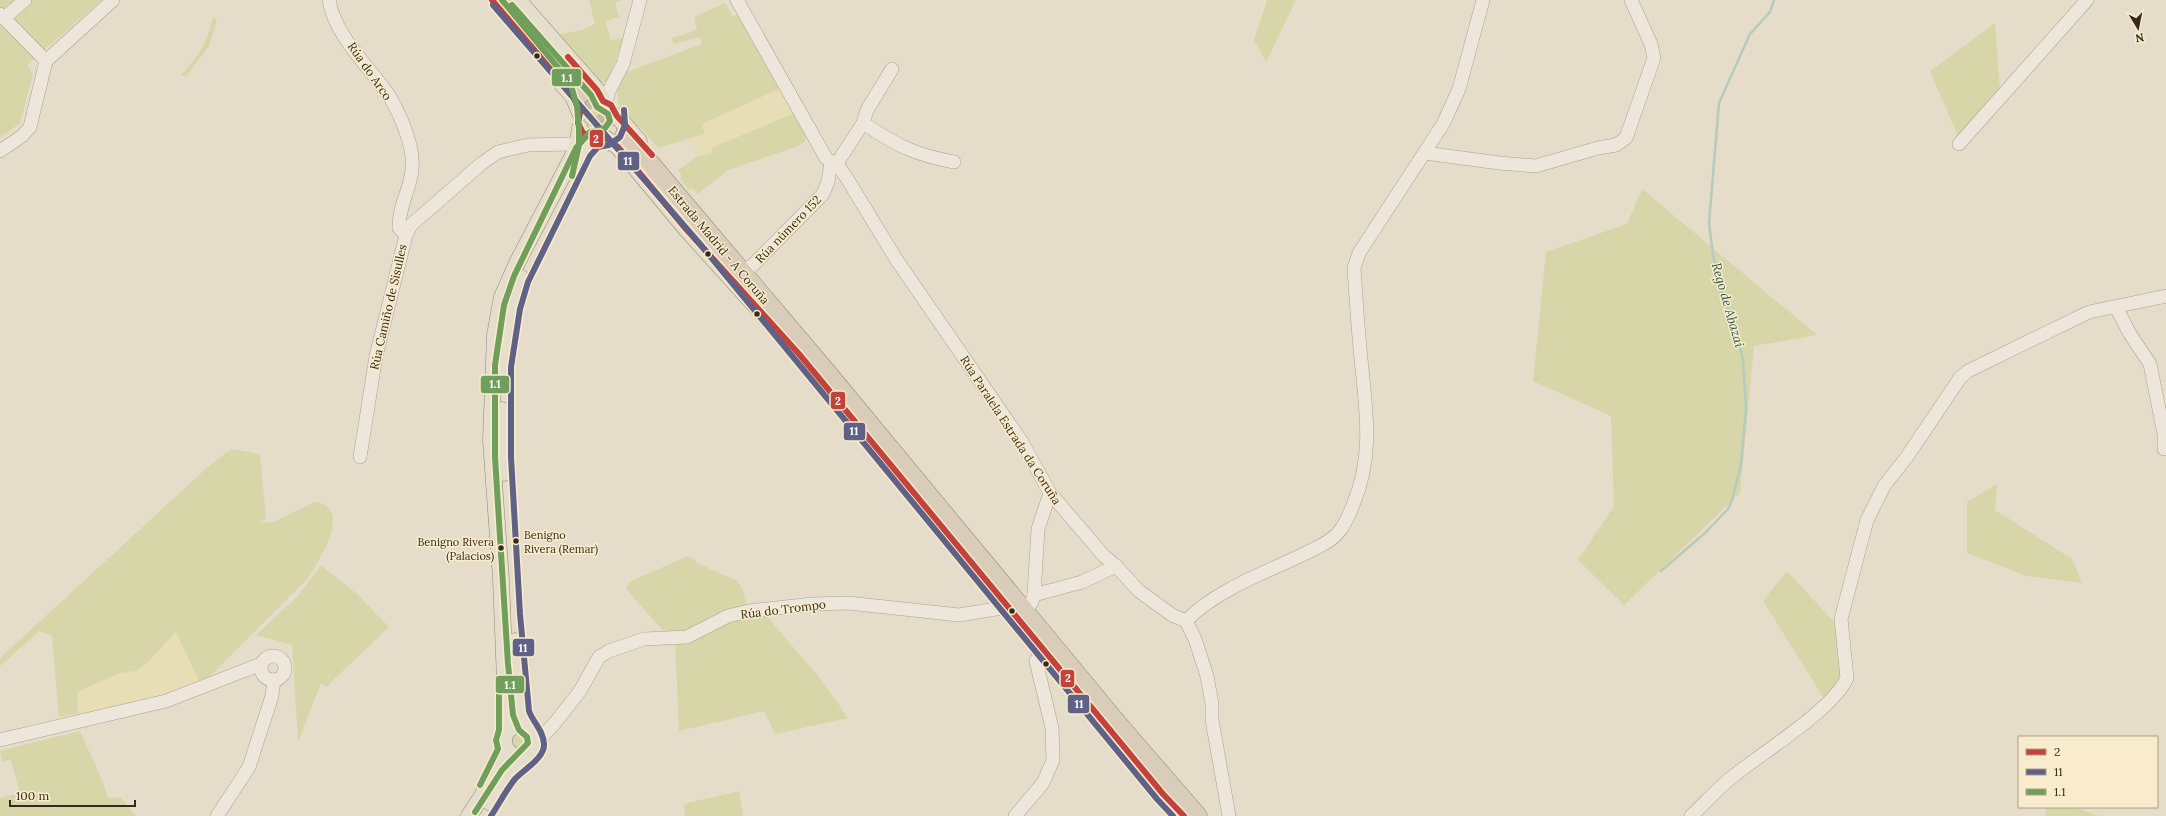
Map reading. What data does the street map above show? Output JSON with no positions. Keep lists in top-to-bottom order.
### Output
{
  "streets": {
    "highway": ["Estrada Madrid - A Coruña"],
    "street": [
      "Rúa do Arco",
      "Rúa número 152",
      "Rúa Camiño de Sisulles",
      "Rúa Paralela Estrada da Coruña",
      "Rúa do Trompo"
    ]
  },
  "crossings": [
    ["Rúa do Arco", "Rúa Camiño de Sisulles"],
    ["Rúa número 152", "Rúa Paralela Estrada da Coruña"],
    ["Estrada Madrid - A Coruña", "Rúa do Trompo"],
    ["Rúa Paralela Estrada da Coruña", "Rúa do Trompo"]
  ],
  "water": ["Rego de Abazai"],
  "places": ["Benigno Rivera (Remar)", "Benigno Rivera (Palacios)"],
  "lines": ["transit line 2", "transit line 1.1", "transit line 11"],
  "legend": ["2", "11", "1.1"],
  "scale_bar": "100 m",
  "north": "bottom"
}
